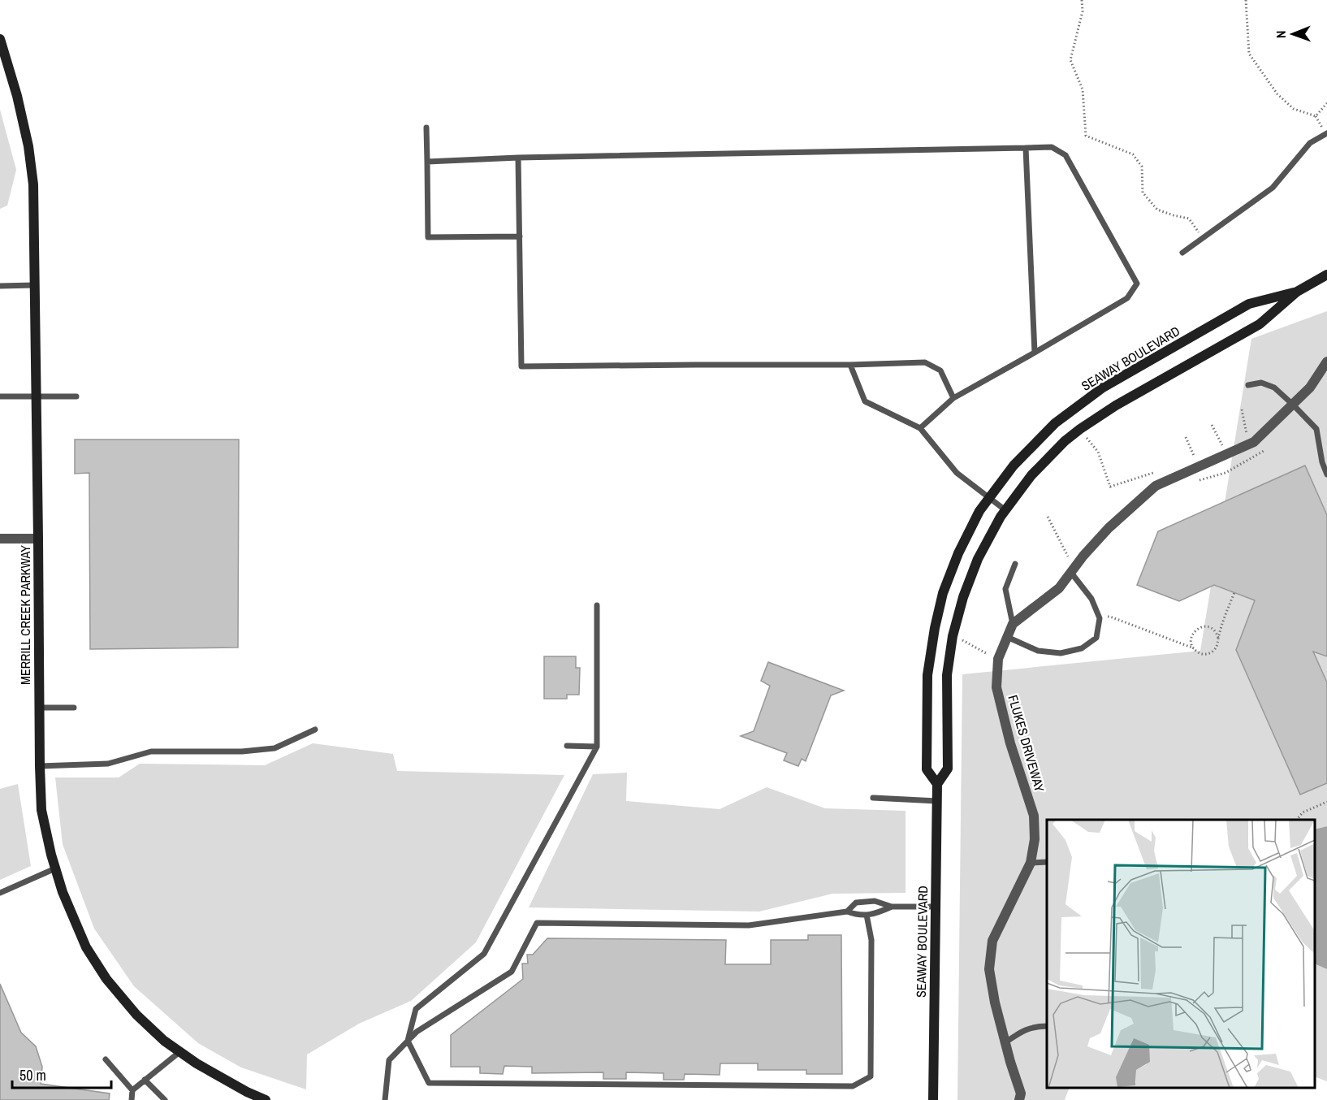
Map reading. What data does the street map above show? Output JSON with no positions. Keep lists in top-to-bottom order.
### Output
{
  "streets": {
    "street": ["SEAWAY BOULEVARD", "MERRILL CREEK PARKWAY", "FLUKES DRIVEWAY"]
  },
  "scale_bar": "50 m",
  "north": "left"
}
